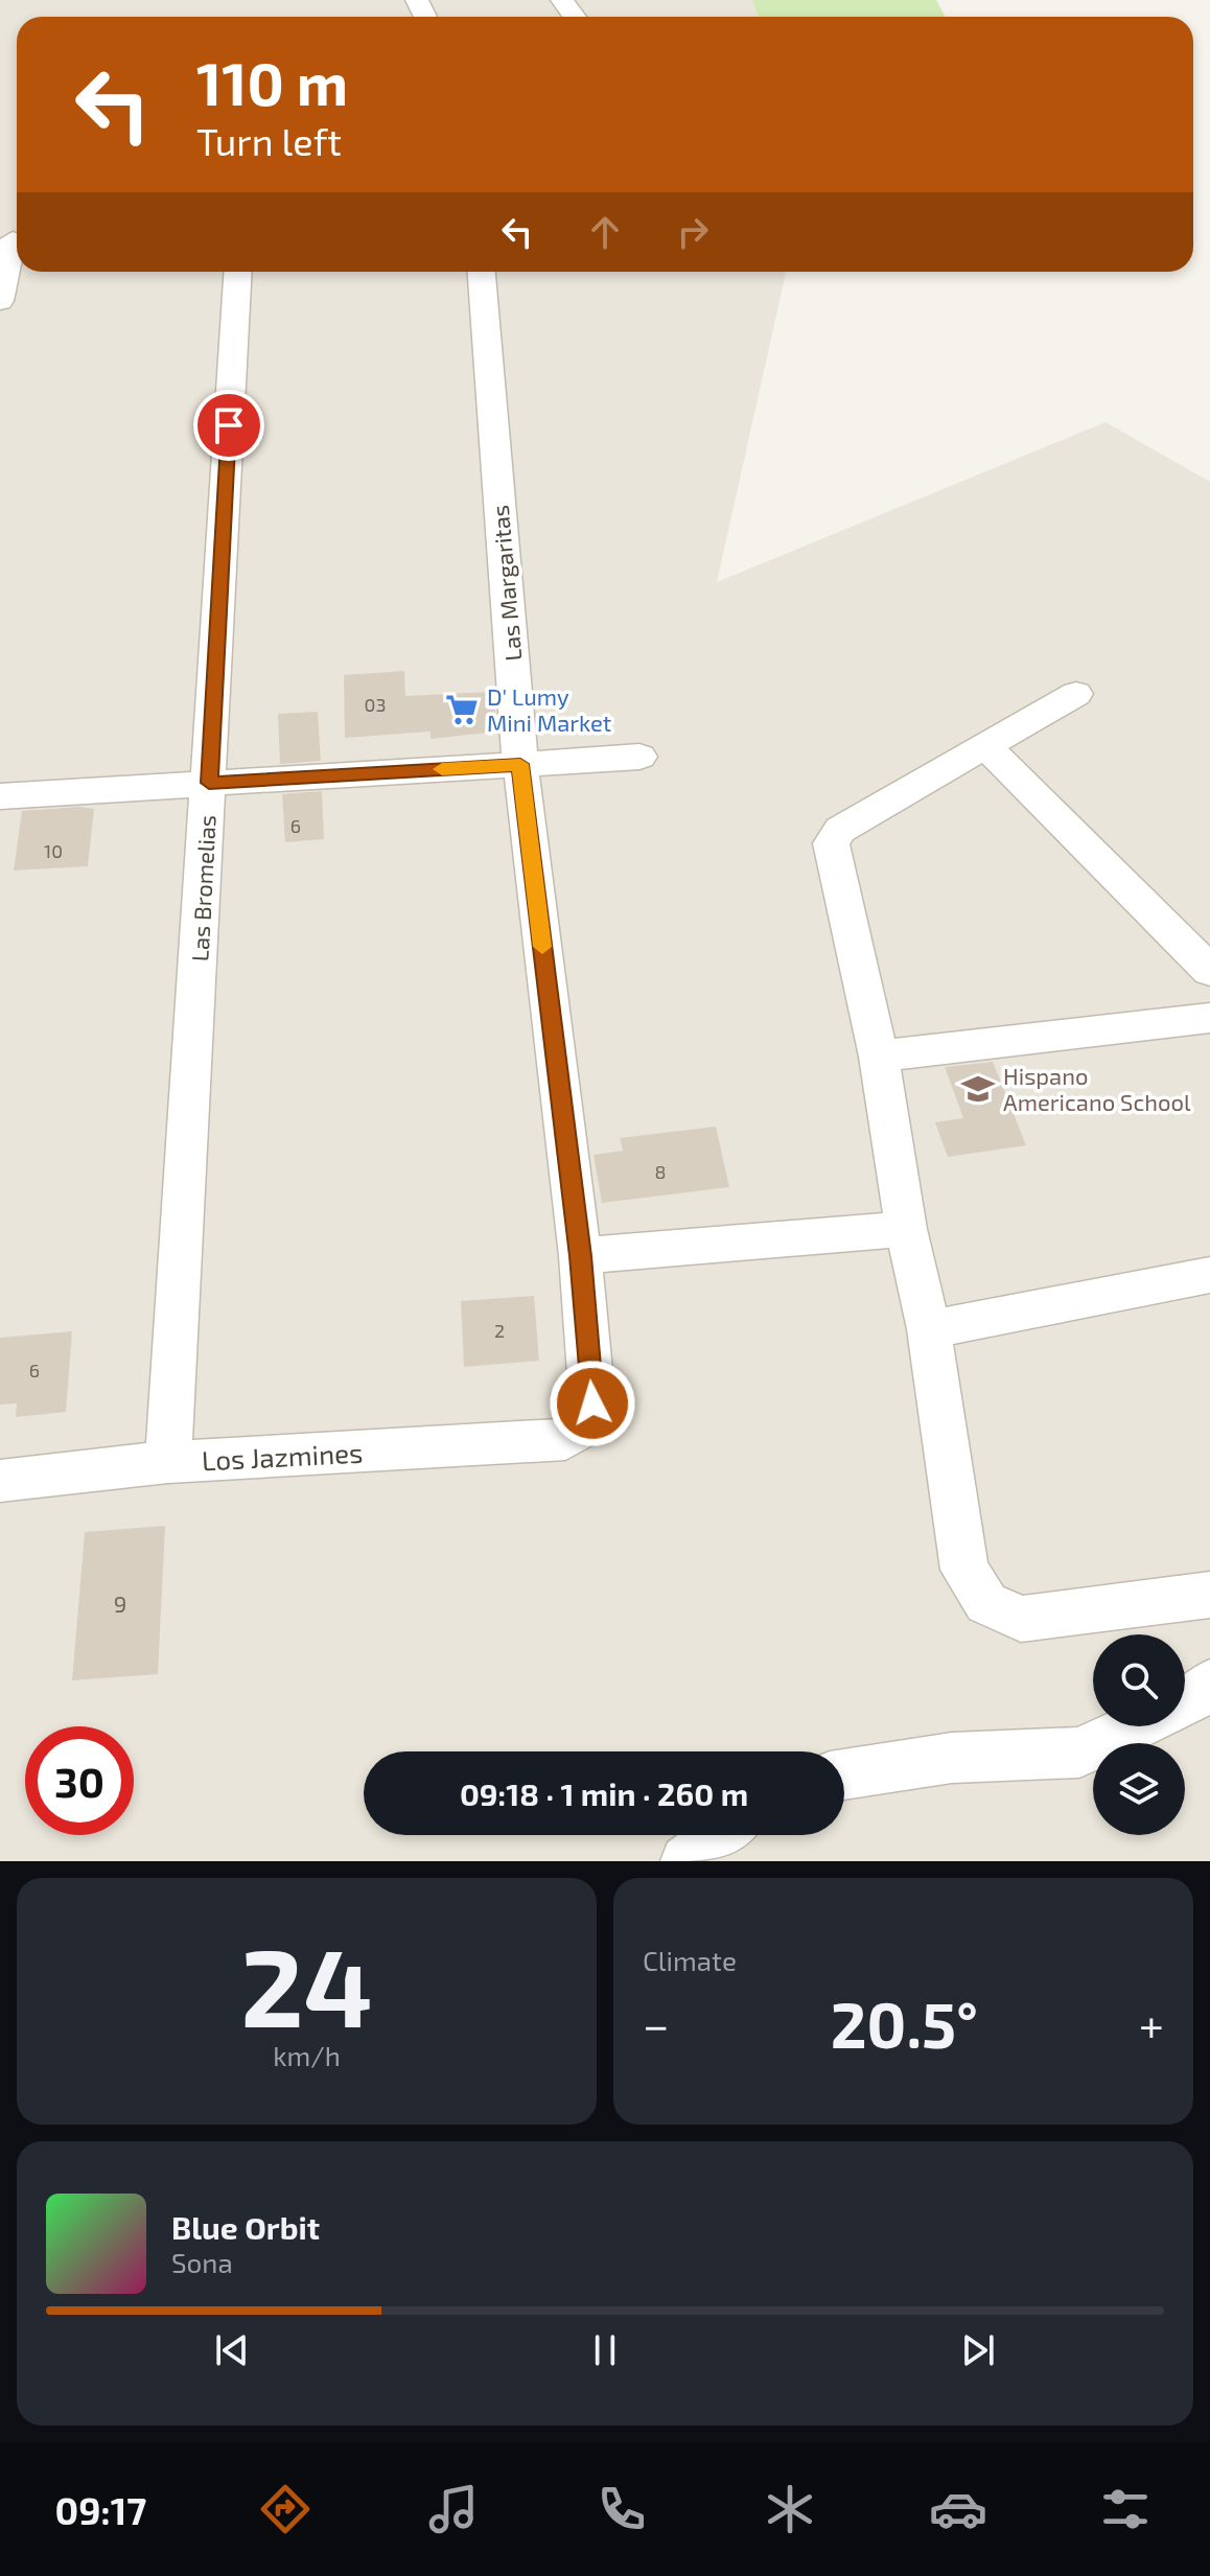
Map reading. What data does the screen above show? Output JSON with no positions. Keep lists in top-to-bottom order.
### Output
{
  "streets": {
    "street": ["Las Margaritas", "Las Bromelias", "Los Jazmines"]
  },
  "crossings": [
    ["Las Margaritas", "Los Jazmines"],
    ["Las Bromelias", "Los Jazmines"]
  ],
  "places": {
    "supermarket": ["D' Lumy Mini Market"],
    "school or university": ["Hispano Americano School"]
  },
  "house_numbers": [
    "03",
    "6",
    "10",
    "8",
    "2",
    "6",
    "9"
  ],
  "page": {
    "turn": ["110 m", "Turn left"],
    "limit": "30",
    "trip": "09:18 · 1 min · 260 m",
    "tile": [
      ["24", "km/h"],
      "Climate"
    ],
    "heat": ["−", "20.5°", "+"],
    "song": ["Blue Orbit", "Sona"],
    "tabs": "09:17"
  }
}
